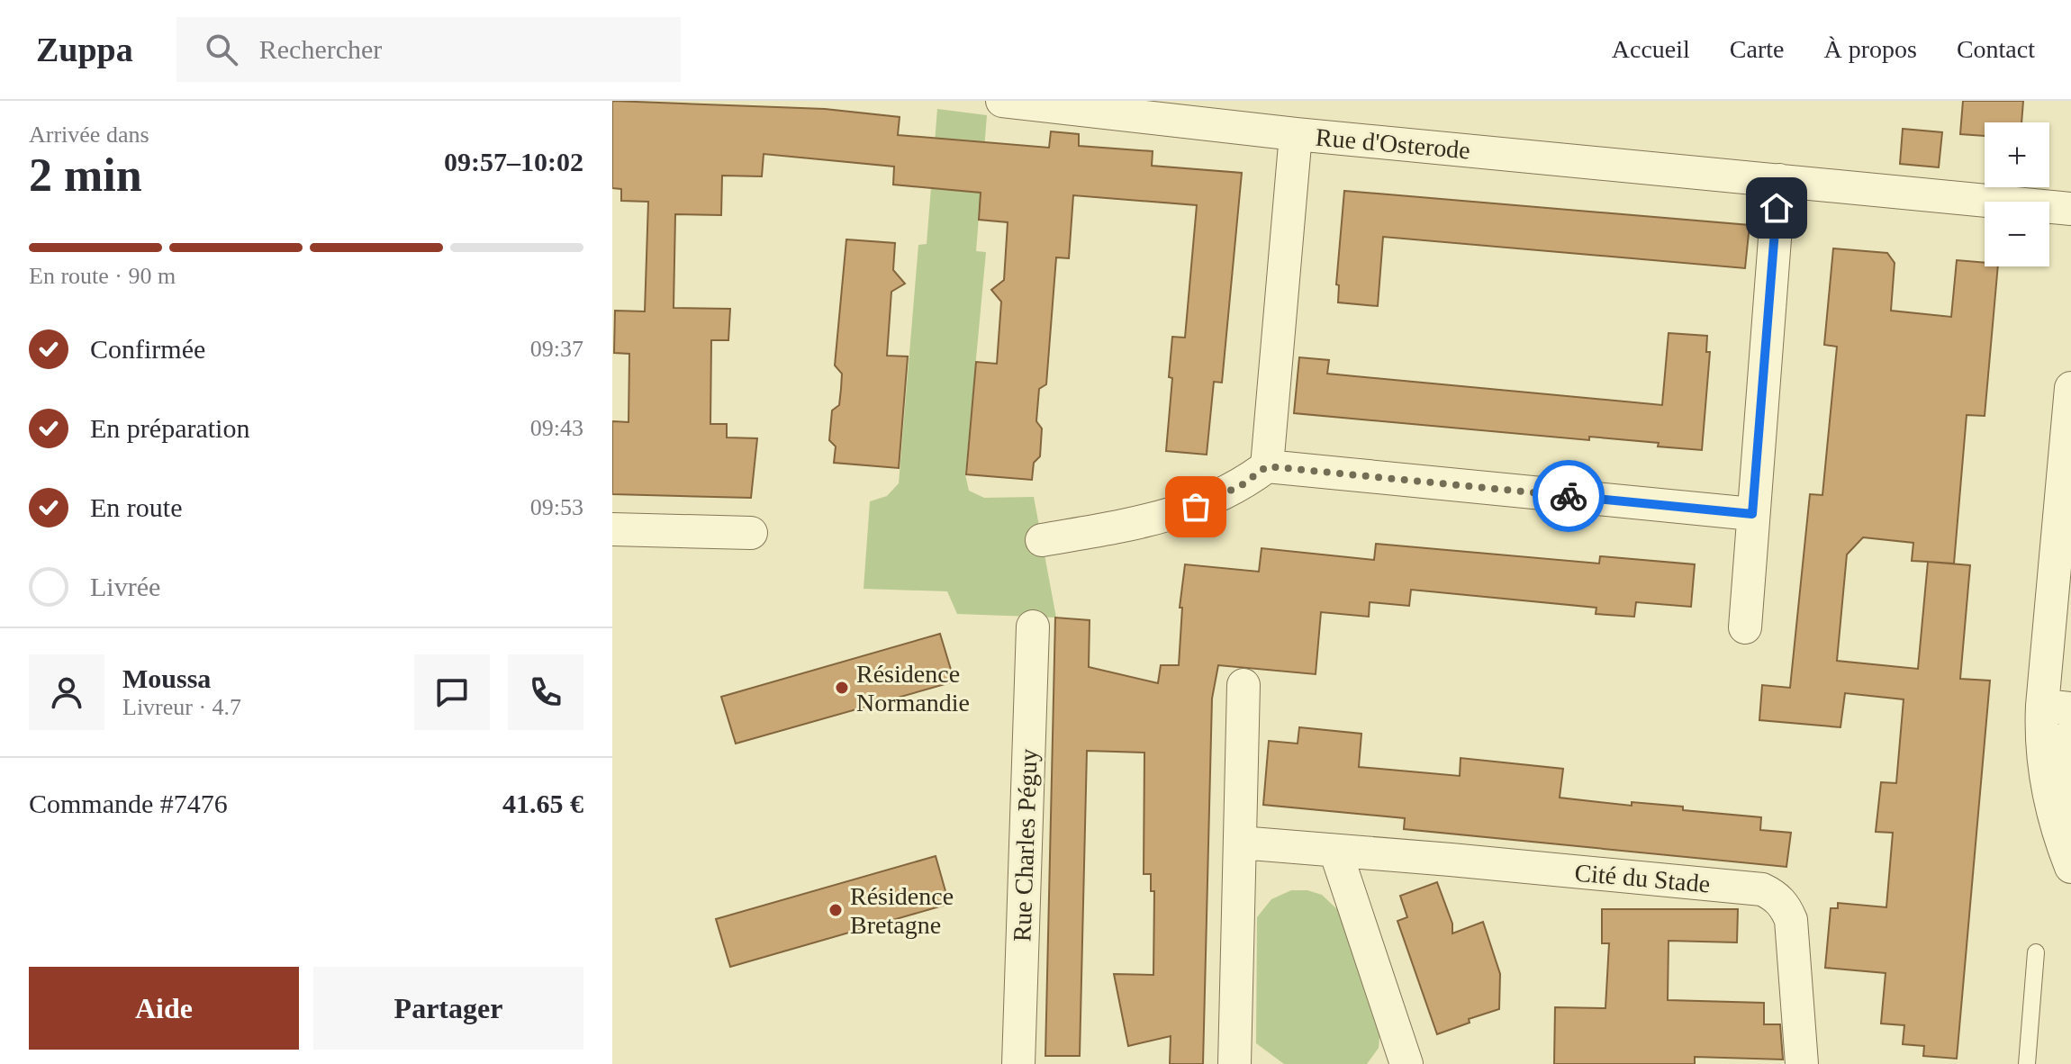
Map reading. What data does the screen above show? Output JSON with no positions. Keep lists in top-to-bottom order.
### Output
{
  "streets": {
    "street": ["Rue d'Osterode", "Rue Charles Péguy", "Cité du Stade"]
  },
  "places": ["Résidence Normandie", "Résidence Bretagne"],
  "page": {
    "header": "Zuppa",
    "search": "Rechercher",
    "nav": [
      "Accueil",
      "Carte",
      "À propos",
      "Contact"
    ],
    "heading": ["2 min", "Arrivée dans", "09:57–10:02"],
    "panel": [
      "Moussa",
      "Livreur · 4.7",
      "Commande #7476",
      "41.65 €"
    ],
    "map_buttons": ["+", "−"],
    "bar": "En route · 90 m",
    "list": [
      ["Confirmée", "09:37"],
      ["En préparation", "09:43"],
      ["En route", "09:53"],
      "Livrée"
    ],
    "buttons": ["Aide", "Partager"]
  }
}
